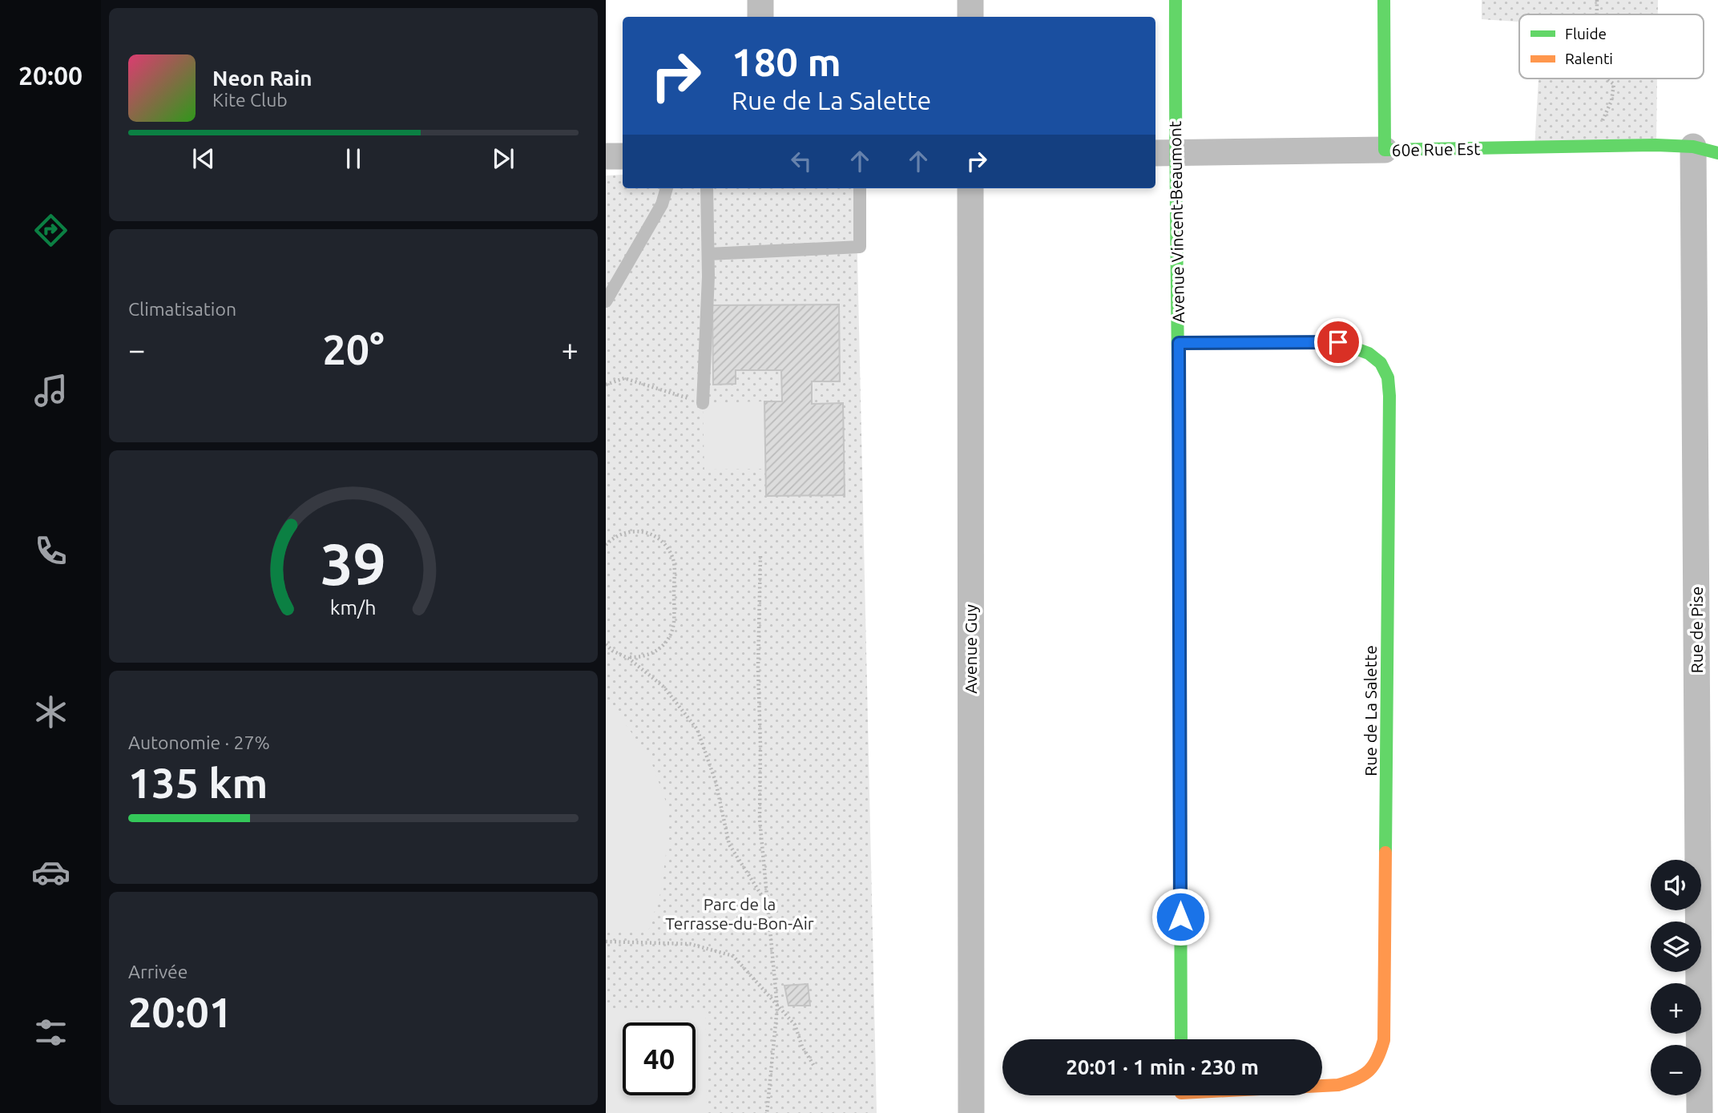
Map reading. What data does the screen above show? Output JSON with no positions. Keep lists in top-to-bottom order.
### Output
{
  "streets": {
    "street": [
      "60e Rue Est",
      "Avenue Vincent-Beaumont",
      "Rue de Pise",
      "Avenue Guy",
      "Rue de La Salette"
    ]
  },
  "crossings": [
    ["60e Rue Est", "Avenue Vincent-Beaumont"],
    ["60e Rue Est", "Rue de Pise"],
    ["Avenue Vincent-Beaumont", "Rue de La Salette"]
  ],
  "parks": ["Parc de la Terrasse-du-Bon-Air"],
  "legend": ["Fluide", "Ralenti"],
  "page": {
    "tabs": "20:00",
    "turn": ["180 m", "Rue de La Salette"],
    "song": ["Neon Rain", "Kite Club"],
    "tile": [
      "Climatisation",
      ["Autonomie · 27%", "135 km"],
      ["Arrivée", "20:01"]
    ],
    "heat": ["−", "20°", "+"],
    "map_buttons": ["+", "−"],
    "limit": "40",
    "trip": "20:01 · 1 min · 230 m",
    "gauge": ["39", "km/h"]
  }
}
